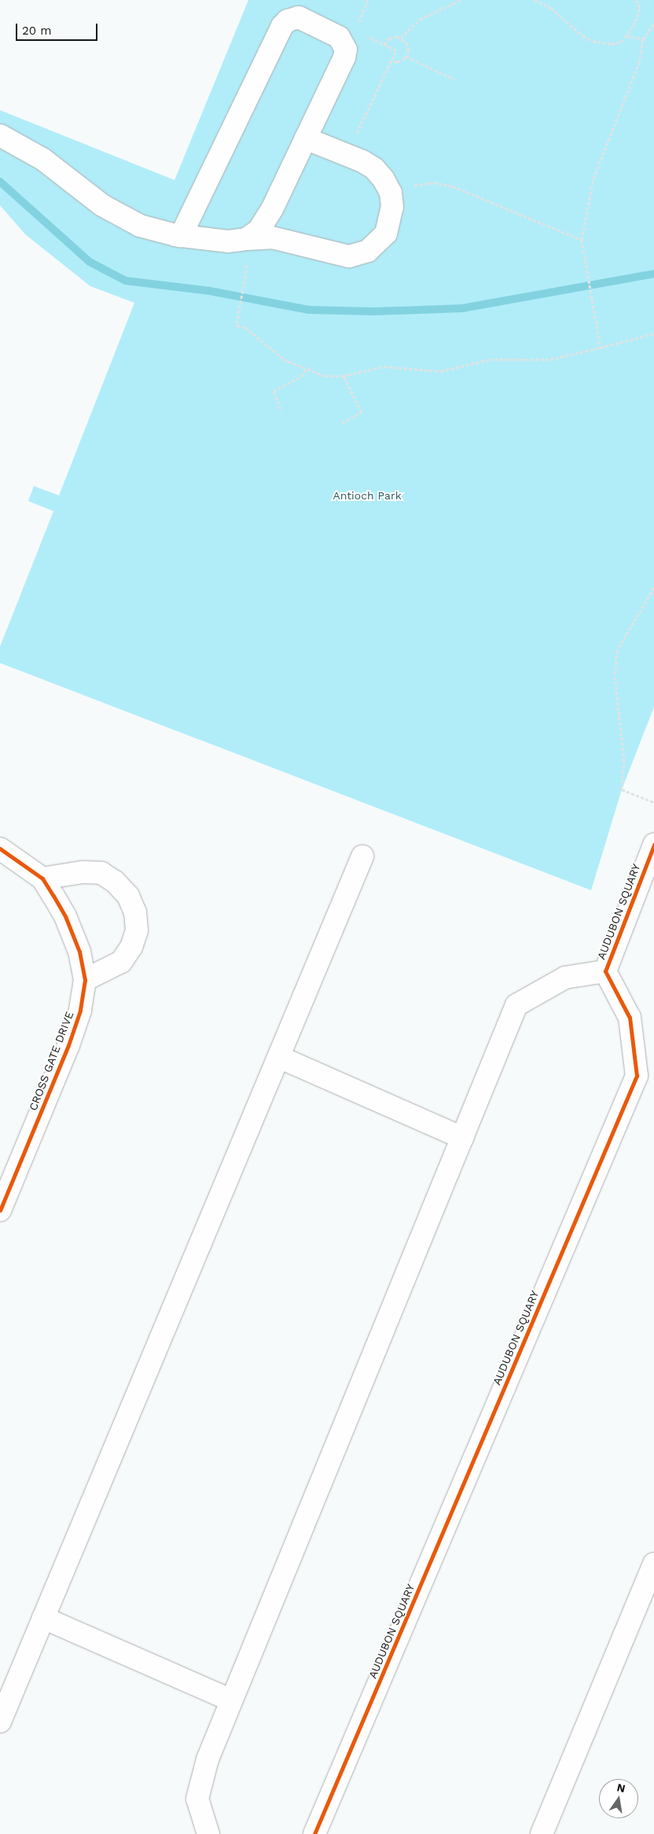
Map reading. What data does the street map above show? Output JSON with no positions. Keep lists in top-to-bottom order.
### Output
{
  "streets": {
    "street": ["AUDUBON SQUARY", "CROSS GATE DRIVE"]
  },
  "parks": ["Antioch Park"],
  "scale_bar": "20 m",
  "north": "top"
}
